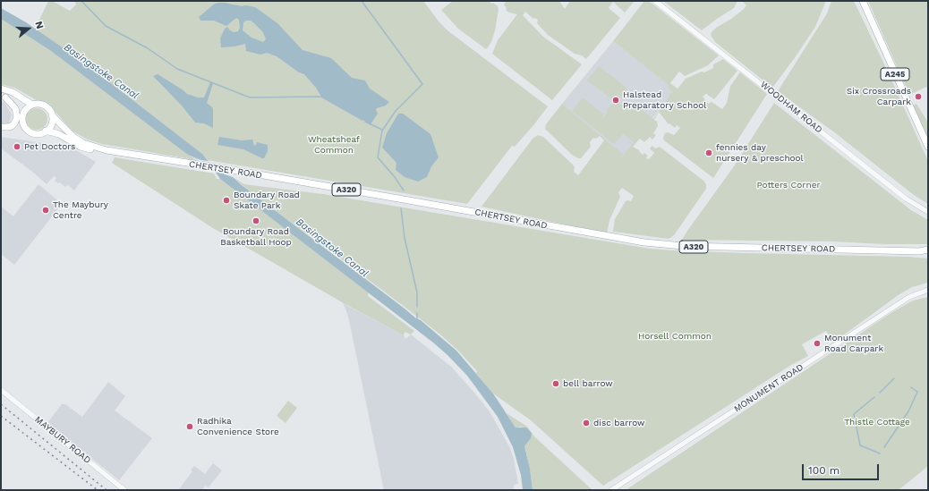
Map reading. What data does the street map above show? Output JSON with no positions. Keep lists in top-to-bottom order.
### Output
{
  "streets": {
    "main road": ["A245", "CHERTSEY ROAD", "A320"],
    "street": ["WOODHAM ROAD", "MONUMENT ROAD", "MAYBURY ROAD"]
  },
  "crossings": [
    ["CHERTSEY ROAD", "A320"]
  ],
  "water": ["Basingstoke Canal"],
  "parks": [
    "Wheatsheaf Common",
    "Potters Corner",
    "Horsell Common",
    "Thistle Cottage"
  ],
  "places": [
    "Six Crossroads Carpark",
    "Halstead Preparatory School",
    "Pet Doctors",
    "fennies day nursery & preschool",
    "Boundary Road Skate Park",
    "The Maybury Centre",
    "Boundary Road Basketball Hoop",
    "Monument Road Carpark",
    "bell barrow",
    "disc barrow",
    "Radhika Convenience Store"
  ],
  "scale_bar": "100 m",
  "north": "right"
}
